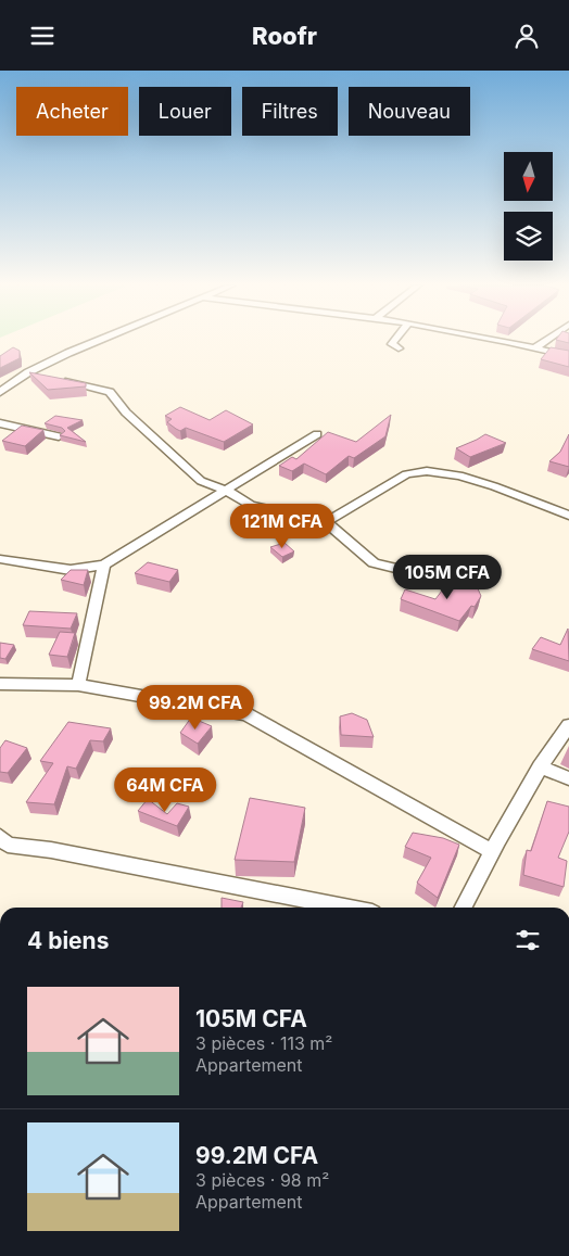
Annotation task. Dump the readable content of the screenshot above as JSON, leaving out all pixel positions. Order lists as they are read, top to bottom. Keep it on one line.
{"north":"bottom","page":{"header":"Roofr","chip":["Acheter","Louer","Filtres","Nouveau"],"price":["121M CFA","105M CFA","99.2M CFA","64M CFA"],"heading":"4 biens","list":[{"name":"105M CFA","note":"3 pièces · 113 m² · Appartement"},{"name":"99.2M CFA","note":"3 pièces · 98 m² · Appartement"}]}}
